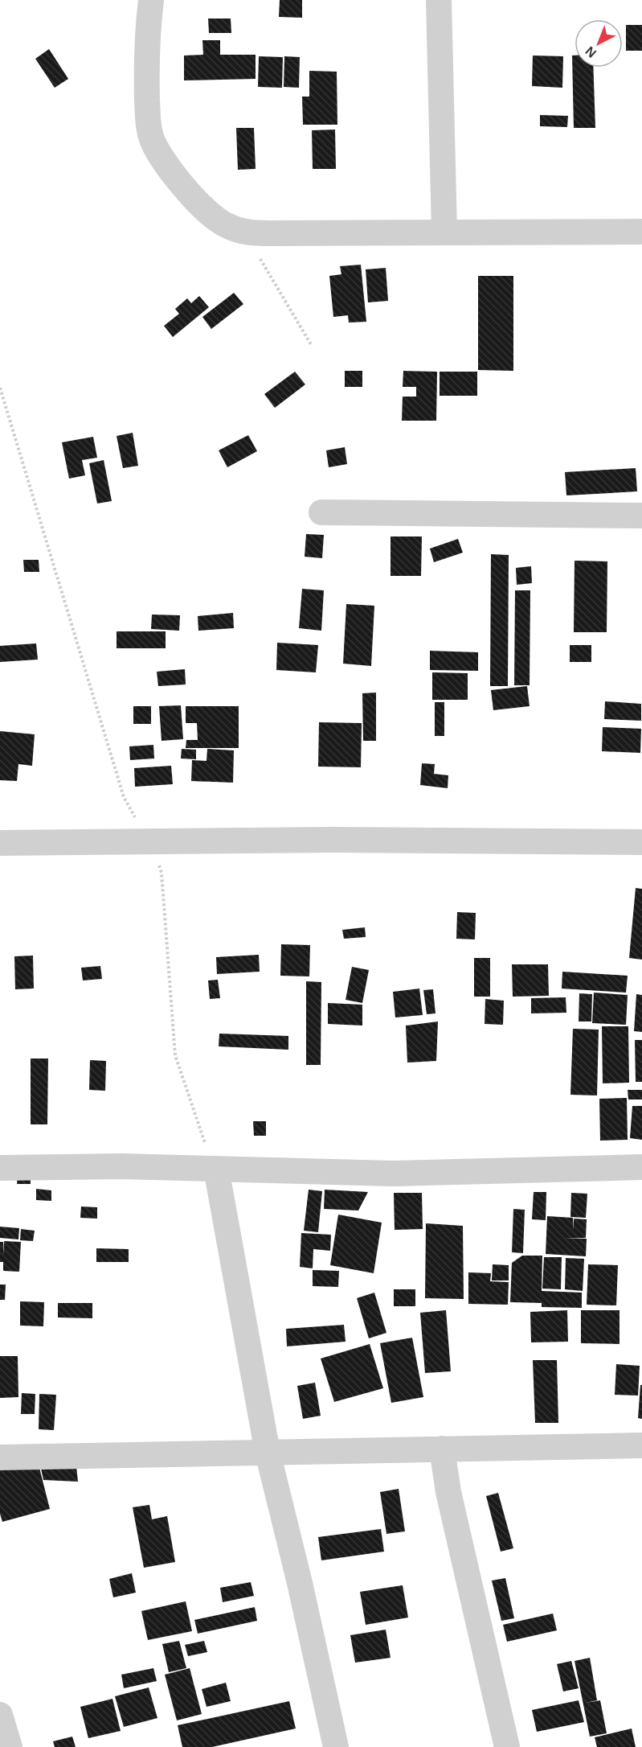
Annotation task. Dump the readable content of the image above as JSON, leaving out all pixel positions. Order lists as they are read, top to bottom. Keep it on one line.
{"north":"bottom left"}
